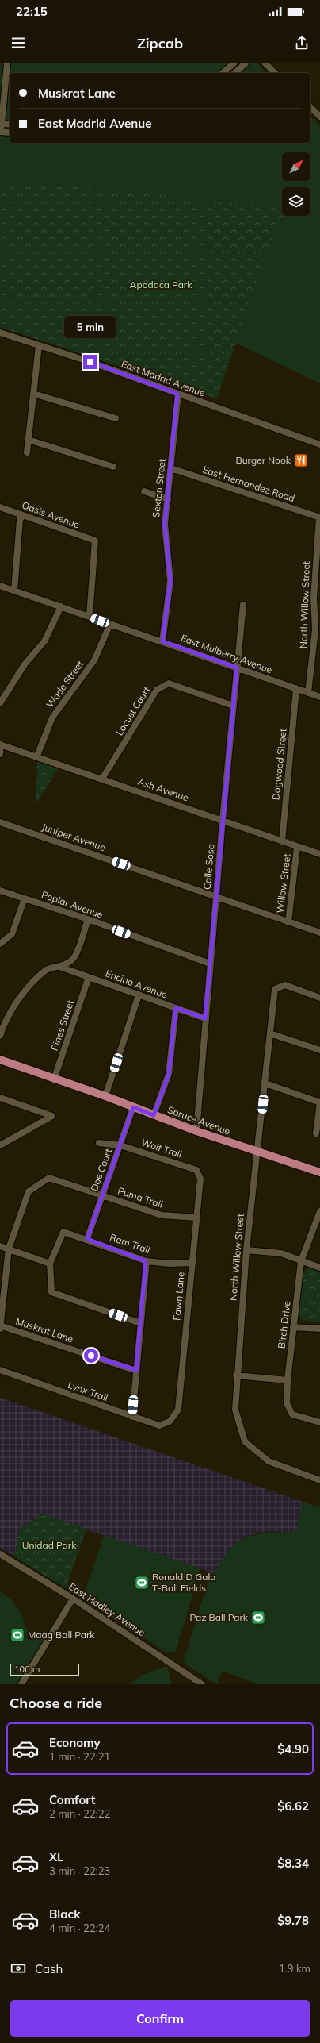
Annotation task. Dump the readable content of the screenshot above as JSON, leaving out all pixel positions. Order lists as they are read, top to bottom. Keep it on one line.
{"streets":{"main road":["Spruce Avenue"],"street":["East Madrid Avenue","East Hernandez Road","Sexton Street","Oasis Avenue","North Willow Street","East Mulberry Avenue","Wade Street","Locust Court","Dogwood Street","Ash Avenue","Juniper Avenue","Calle Sosa","Willow Street","Poplar Avenue","Encino Avenue","Pines Street","Wolf Trail","Doe Court","Puma Trail","Ram Trail","Fawn Lane","Birch Drive","Muskrat Lane","Lynx Trail","East Hadley Avenue"]},"crossings":[["East Madrid Avenue","Sexton Street"],["East Hernandez Road","Sexton Street"],["East Hernandez Road","North Willow Street"],["Sexton Street","East Mulberry Avenue"],["Oasis Avenue","East Mulberry Avenue"],["North Willow Street","East Mulberry Avenue"],["North Willow Street","Spruce Avenue"],["East Mulberry Avenue","Wade Street"],["East Mulberry Avenue","Dogwood Street"],["East Mulberry Avenue","Calle Sosa"],["Wade Street","Ash Avenue"],["Locust Court","Ash Avenue"],["Locust Court","Calle Sosa"],["Dogwood Street","Ash Avenue"],["Ash Avenue","Calle Sosa"],["Ash Avenue","Willow Street"],["Juniper Avenue","Calle Sosa"],["Juniper Avenue","Willow Street"],["Calle Sosa","Poplar Avenue"],["Calle Sosa","Encino Avenue"],["Calle Sosa","Spruce Avenue"],["Encino Avenue","Pines Street"],["Pines Street","Spruce Avenue"],["Spruce Avenue","Doe Court"],["Wolf Trail","Doe Court"],["Wolf Trail","Fawn Lane"],["Doe Court","Puma Trail"],["Doe Court","Ram Trail"],["Puma Trail","Fawn Lane"],["Ram Trail","Fawn Lane"],["Fawn Lane","Lynx Trail"]],"parks":["Apodaca Park","Unidad Park"],"places":{"restaurant":["Burger Nook"],"sports":["Ronald D Gala T-Ball Fields","Paz Ball Park","Maag Ball Park"]},"scale_bar":"100 m","north":"top right","page":{"status":"22:15","header":"Zipcab","banner":["Muskrat Lane","East Madrid Avenue"],"bubble":"5 min","scale":"100 m","heading":"Choose a ride","list":[{"name":"Economy","note":"1 min · 22:21","value":"$4.90"},{"name":"Comfort","note":"2 min · 22:22","value":"$6.62"},{"name":"XL","note":"3 min · 22:23","value":"$8.34"},{"name":"Black","note":"4 min · 22:24","value":"$9.78"}],"pay":["Cash","1.9 km"],"buttons":"Confirm"}}
